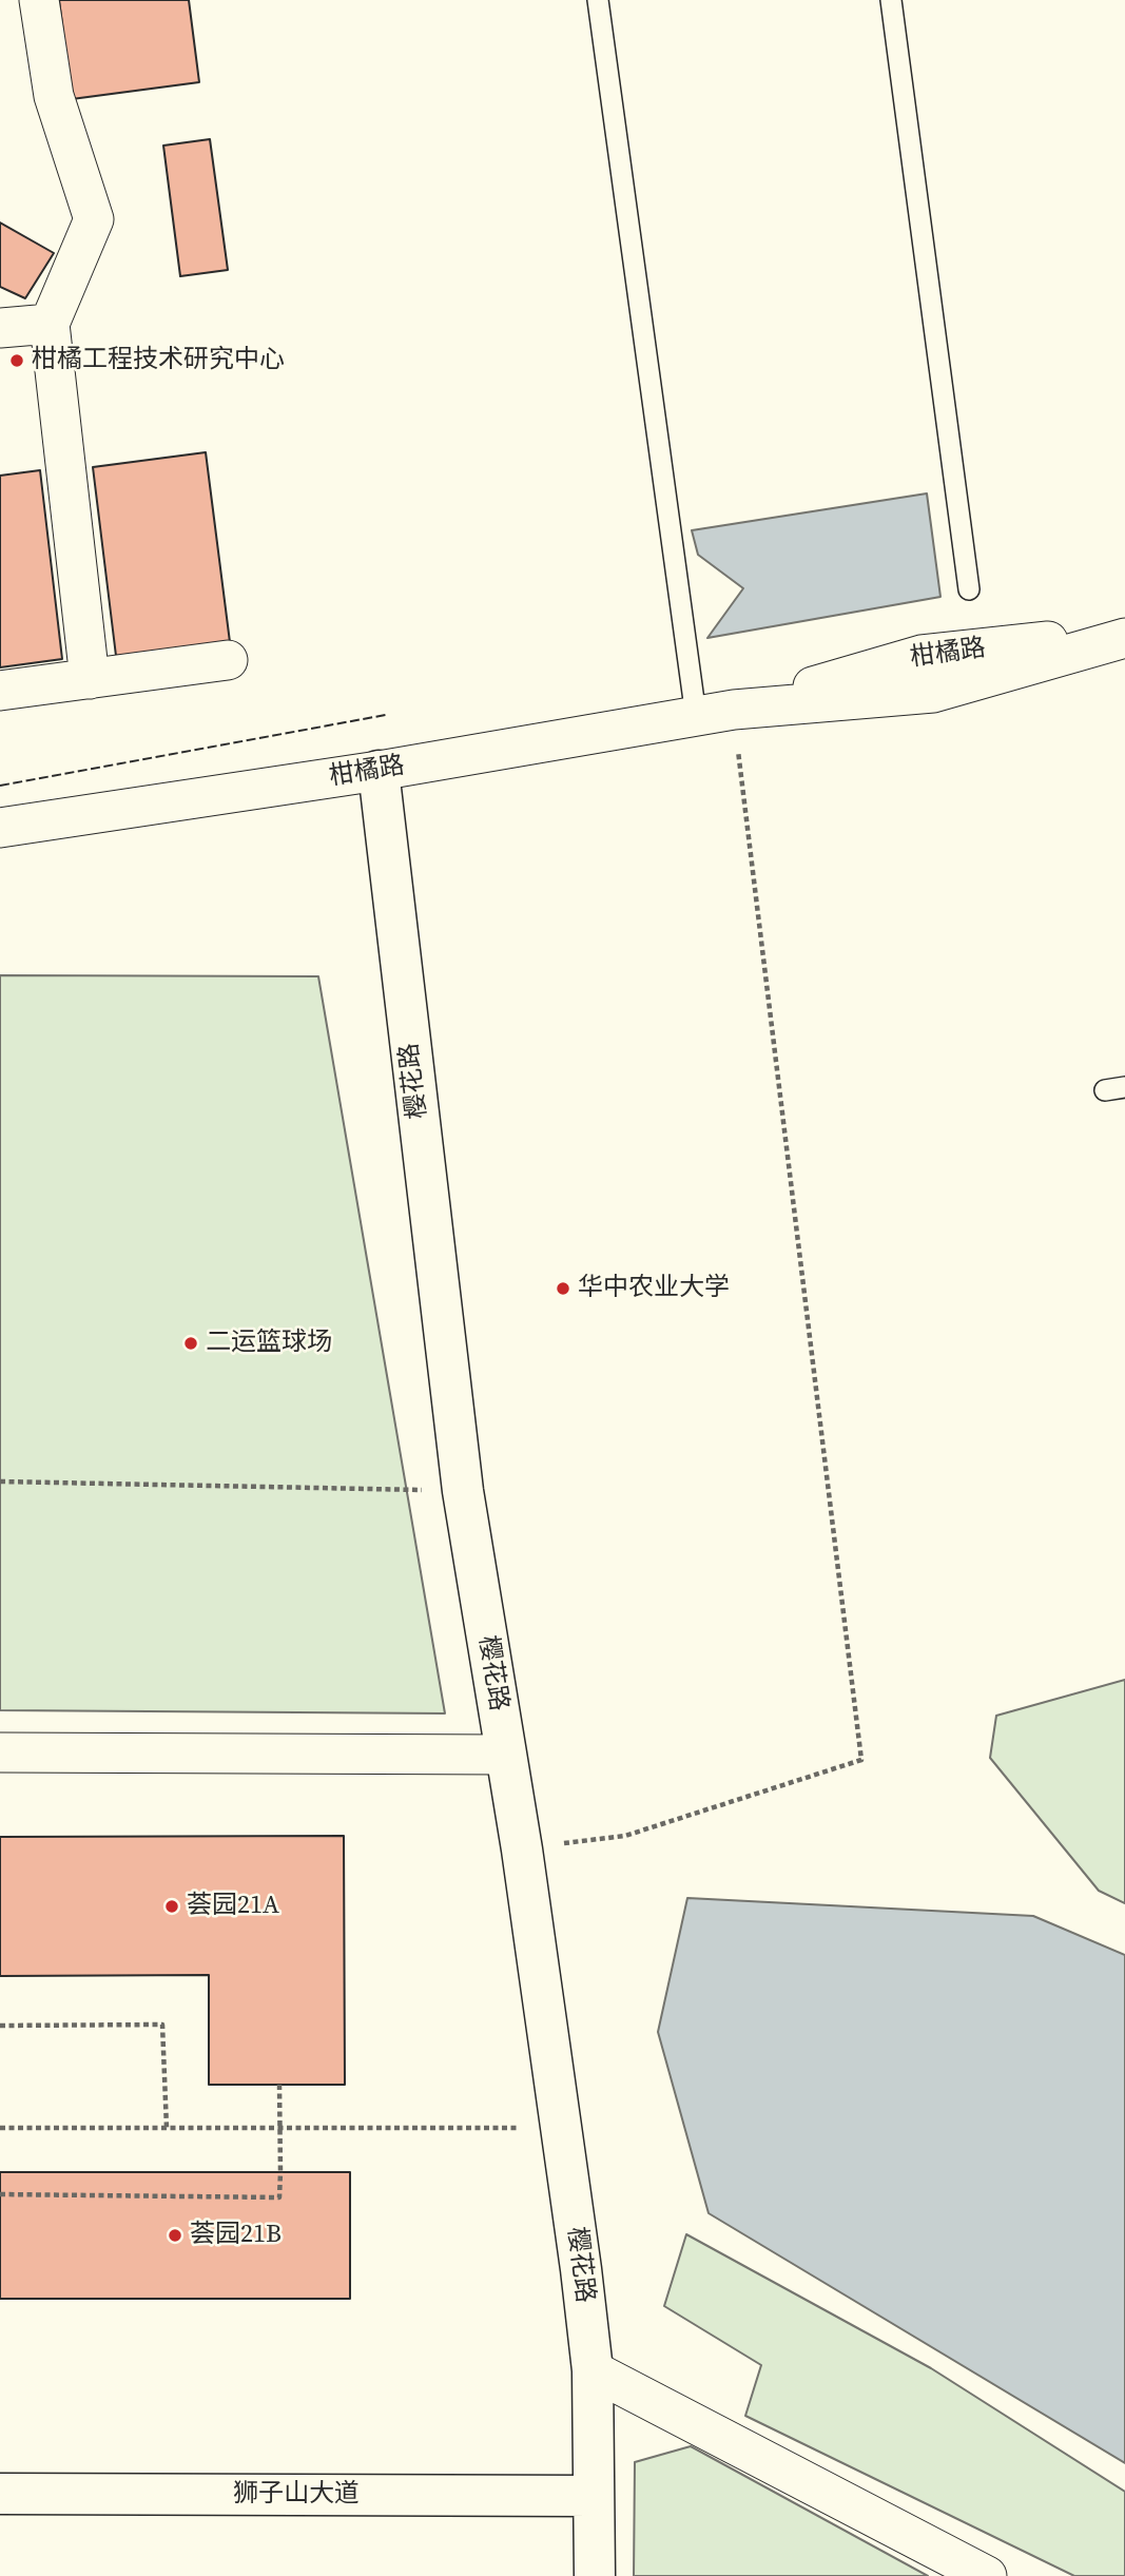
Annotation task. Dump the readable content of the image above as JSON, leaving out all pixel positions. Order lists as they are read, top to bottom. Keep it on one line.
{"streets":{"street":["柑橘路","樱花路","狮子山大道"]},"crossings":[["柑橘路","樱花路"],["樱花路","狮子山大道"]],"places":["柑橘工程技术研究中心","华中农业大学","二运篮球场","荟园21A","荟园21B"]}
